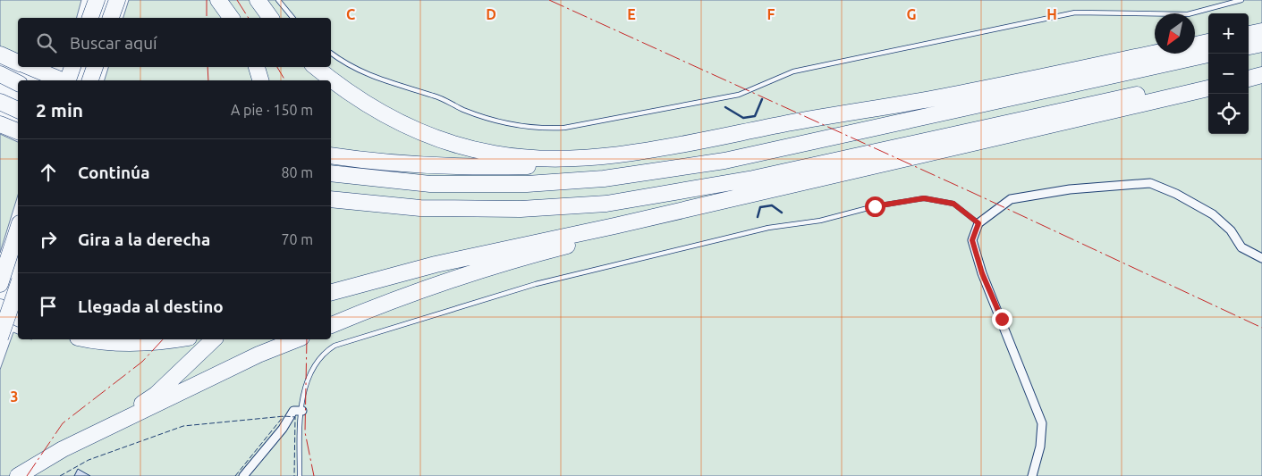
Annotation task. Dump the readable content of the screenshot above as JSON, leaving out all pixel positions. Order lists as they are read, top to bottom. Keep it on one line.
{"north":"bottom left","page":{"map_buttons":["+","−"],"search":"Buscar aquí","heading":["2 min","A pie · 150 m"],"list":[["Continúa","80 m"],["Gira a la derecha","70 m"],"Llegada al destino"]},"grid":{"columns":["C","D","E","F","G","H"],"rows":["3"]}}
